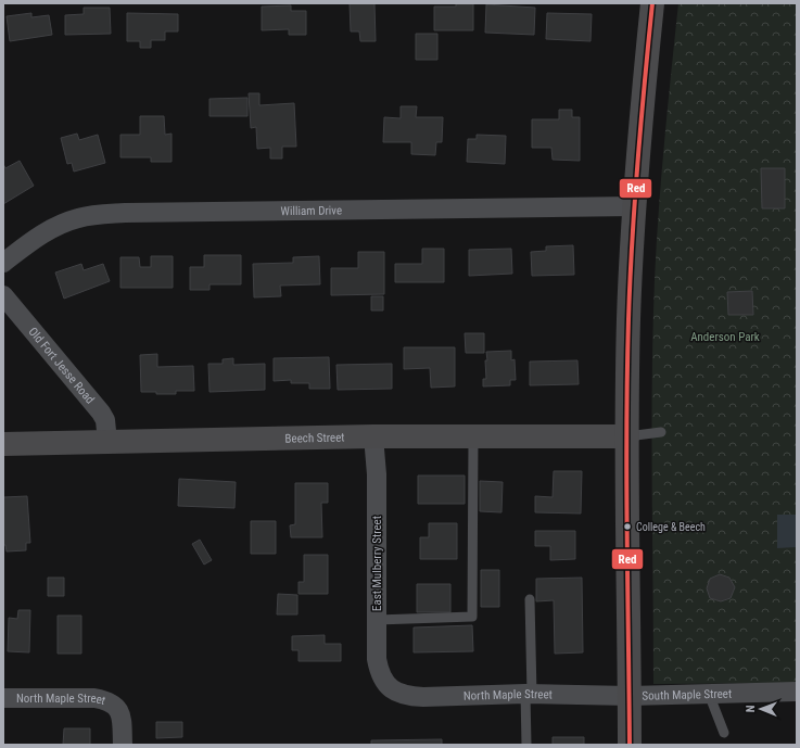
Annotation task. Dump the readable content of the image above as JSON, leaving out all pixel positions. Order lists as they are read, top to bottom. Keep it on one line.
{"streets":{"main road":["Beech Street"],"street":["William Drive","Old Fort Jesse Road","East Mulberry Street","South Maple Street","North Maple Street"]},"crossings":[["Old Fort Jesse Road","Beech Street"],["Beech Street","East Mulberry Street"],["East Mulberry Street","North Maple Street"],["South Maple Street","North Maple Street"]],"parks":["Anderson Park"],"places":["College & Beech"],"lines":["transit line Red"],"north":"left"}
